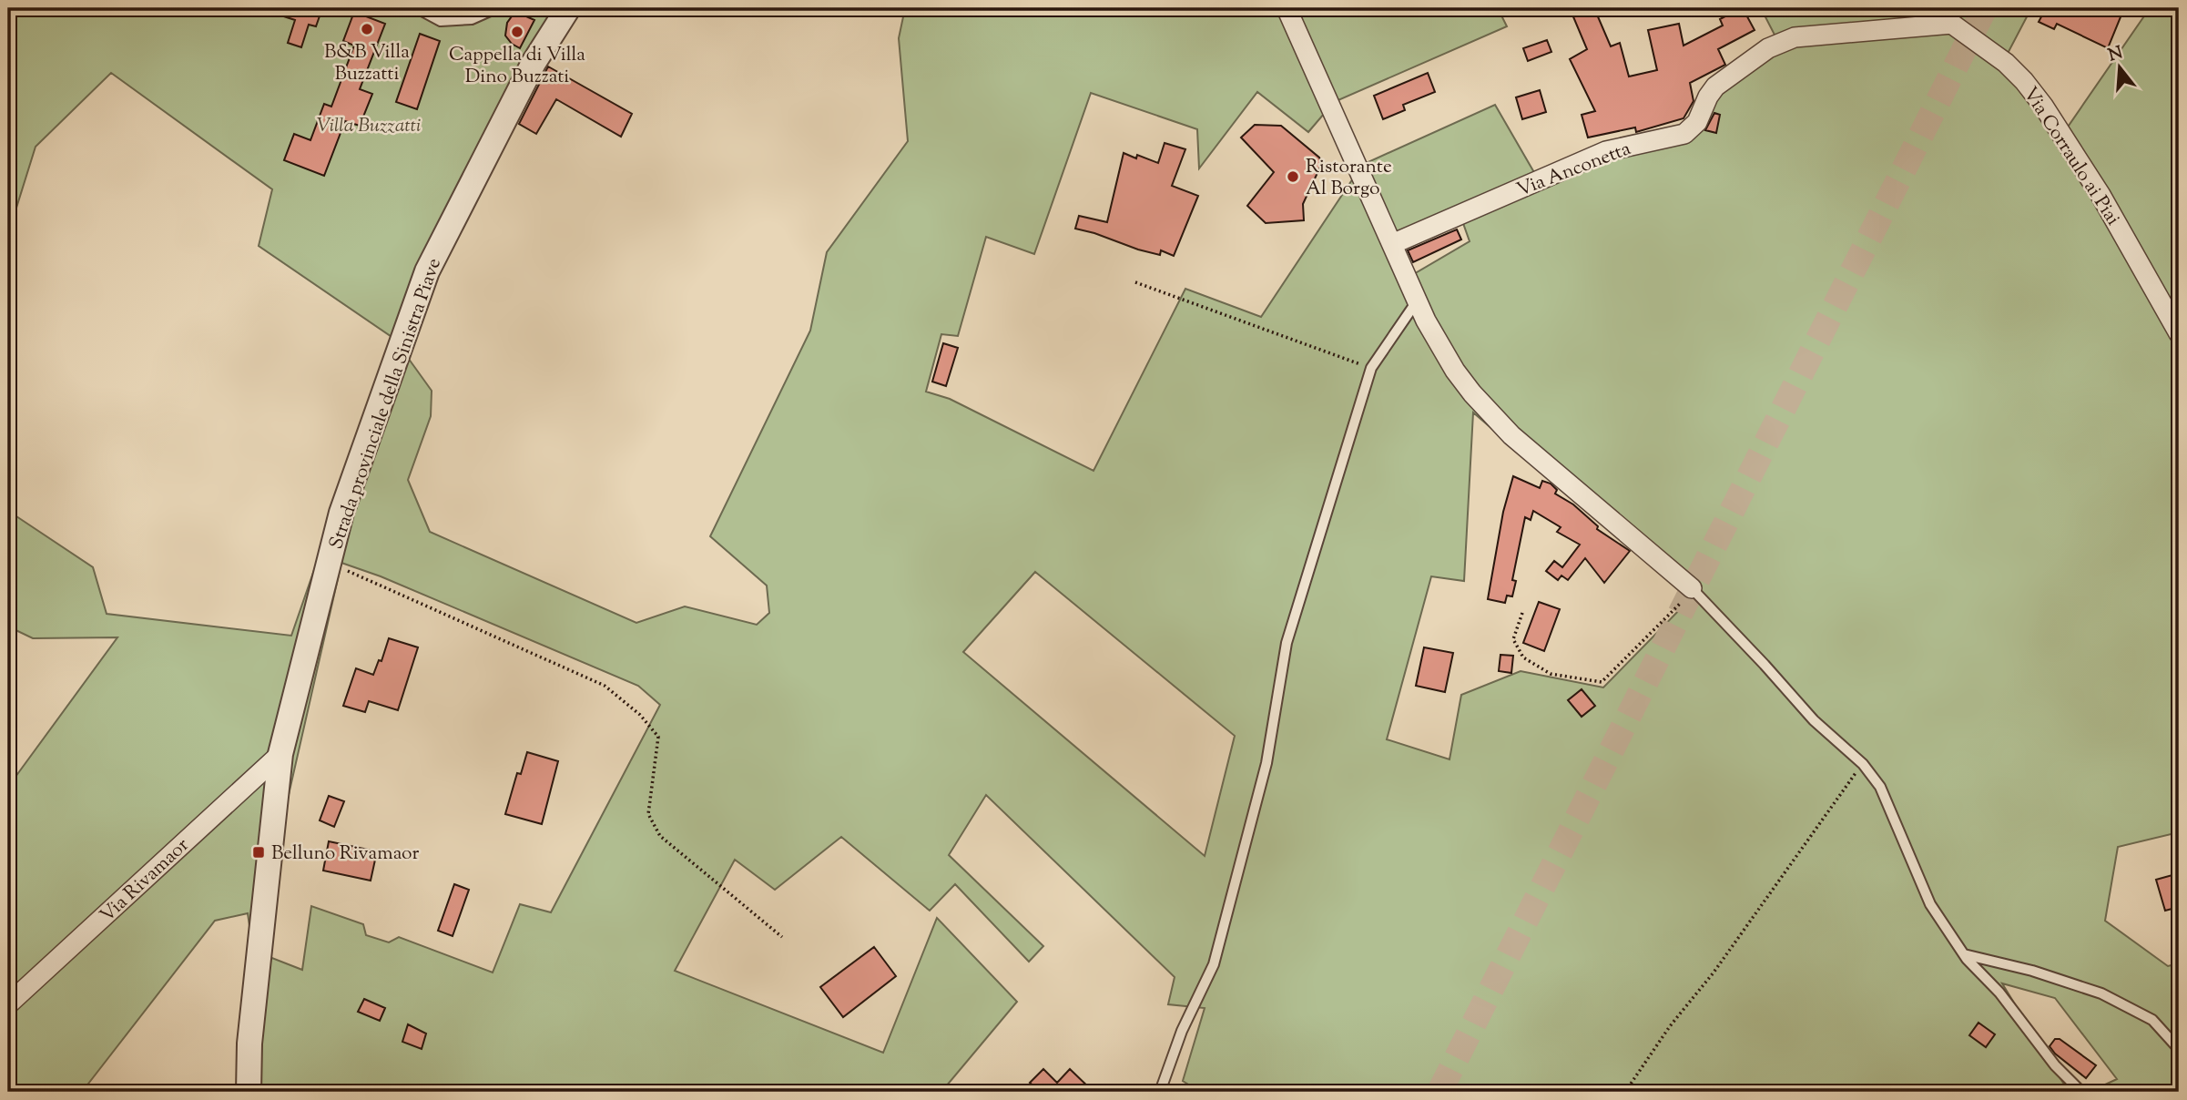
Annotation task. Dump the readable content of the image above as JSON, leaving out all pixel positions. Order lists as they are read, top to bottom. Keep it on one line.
{"streets":{"street":["Via Corraulo ai Piai","Via Anconetta","Strada provinciale della Sinistra Piave","Via Rivamaor"]},"crossings":[["Via Corraulo ai Piai","Via Anconetta"],["Strada provinciale della Sinistra Piave","Via Rivamaor"]],"parks":["Villa Buzzatti"],"places":{"other":["B&B Villa Buzzatti","Cappella di Villa Dino Buzzati","Ristorante Al Borgo"],"transit":["Belluno Rivamaor"]},"north":"top"}
